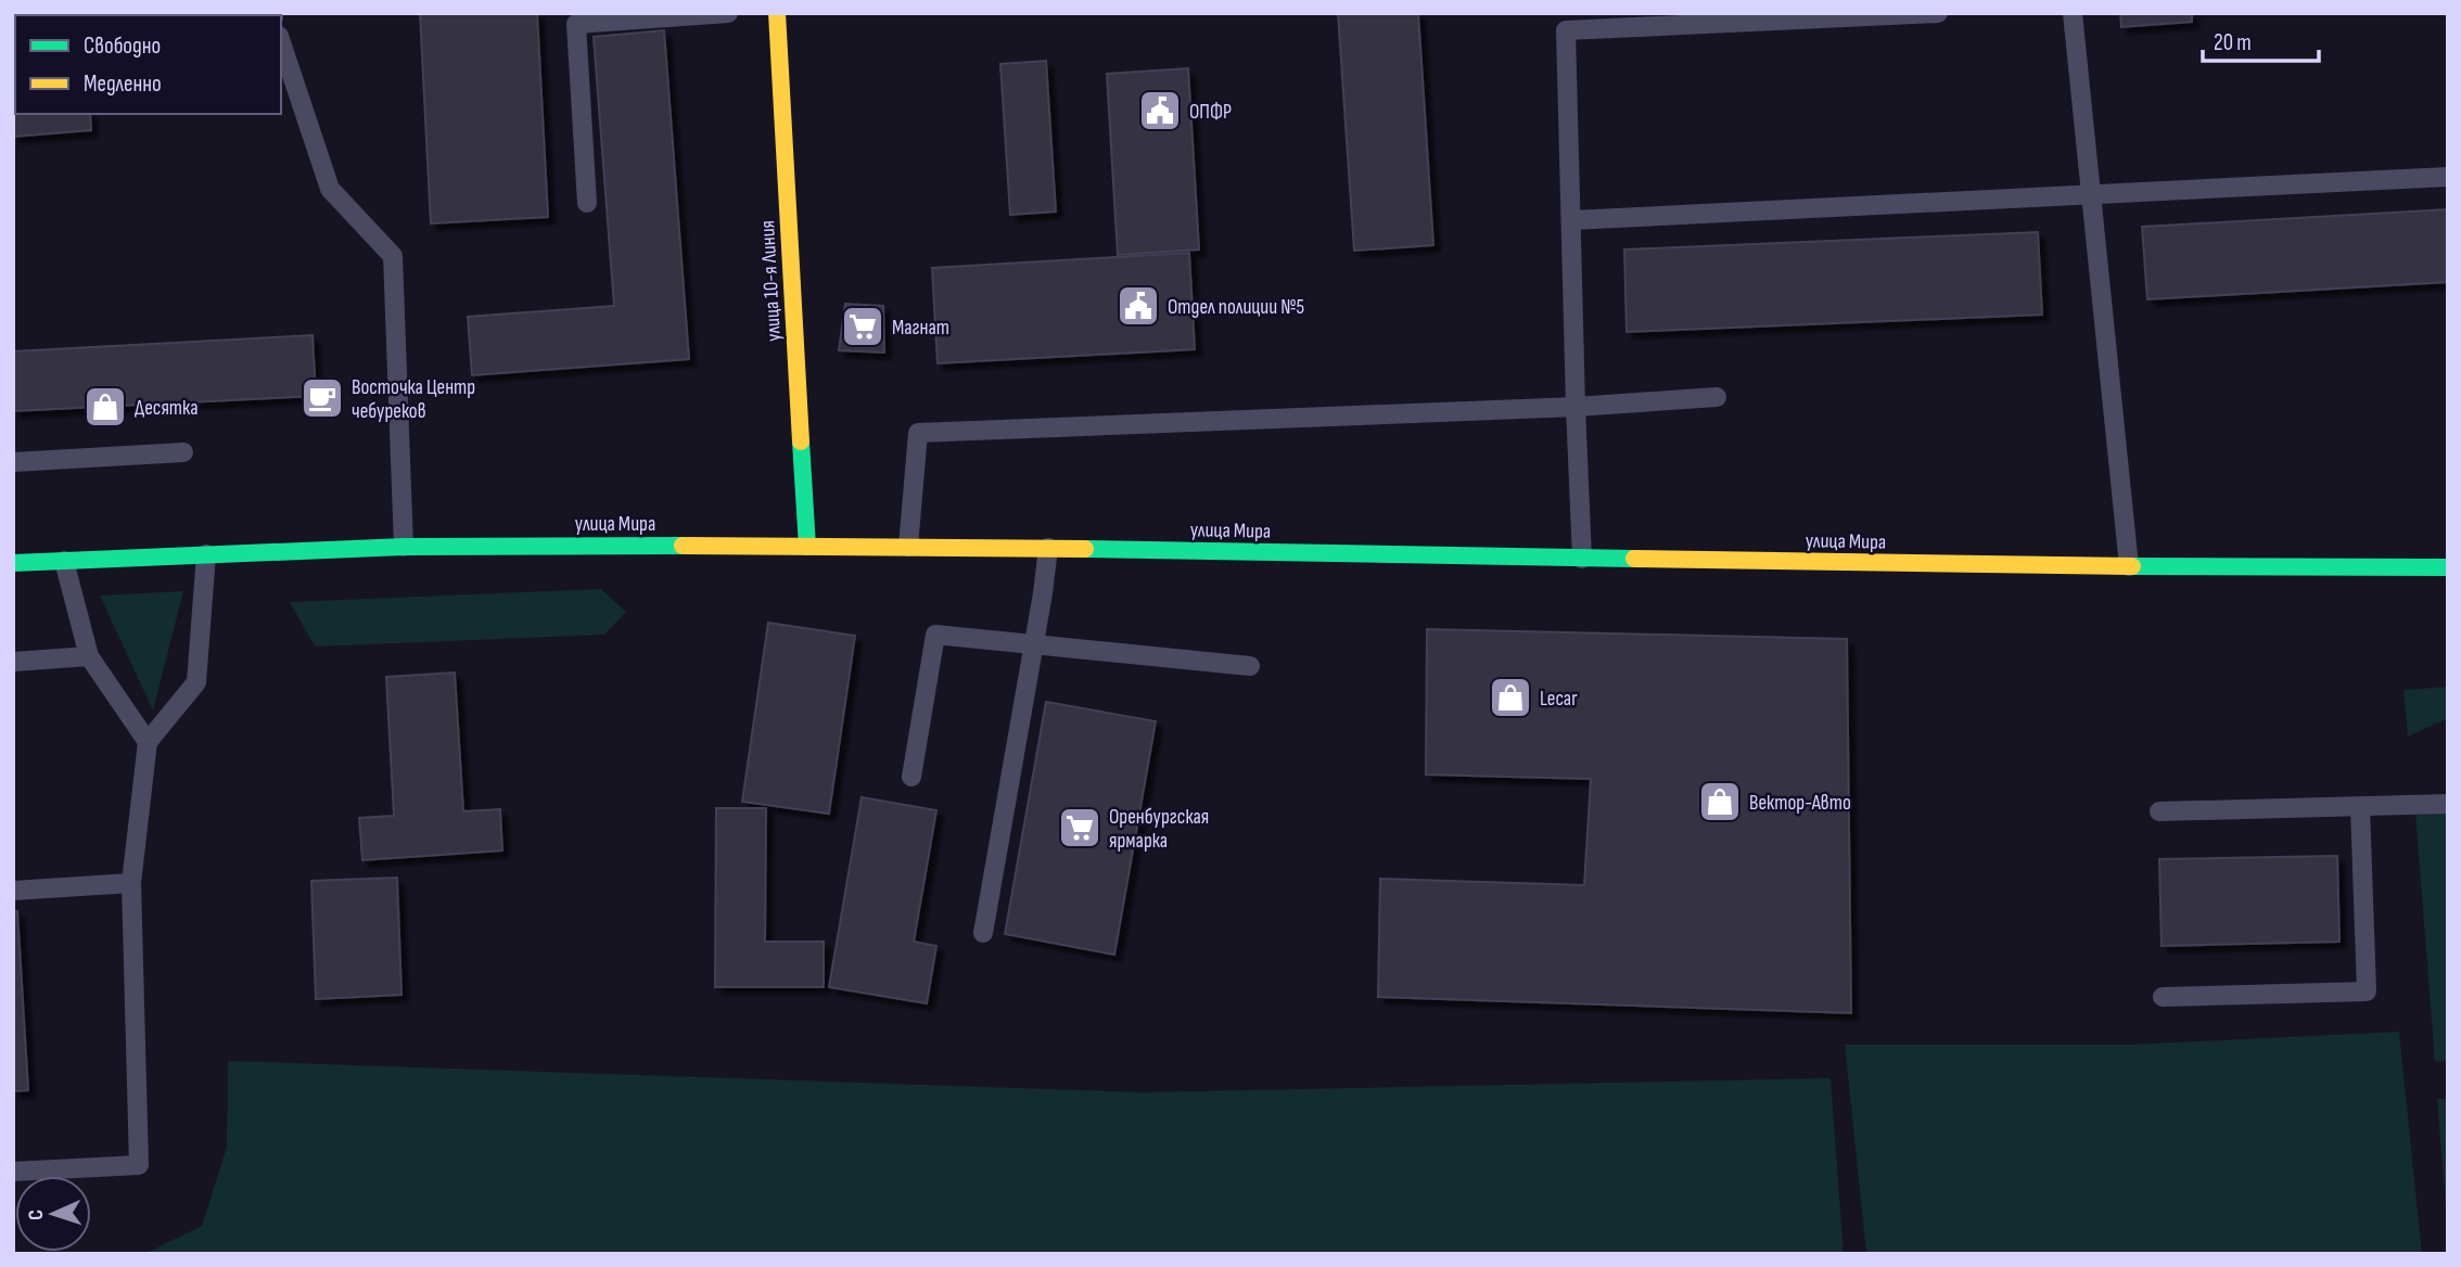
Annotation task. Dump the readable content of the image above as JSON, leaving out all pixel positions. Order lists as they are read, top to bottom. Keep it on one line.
{"streets":{"main road":["улица 10-я Линия","улица Мира"]},"crossings":[["улица 10-я Линия","улица Мира"]],"places":{"public building":["ОПФР","Отдел полиции №5"],"supermarket":["Магнат","Оренбургская ярмарка"],"cafe":["Восточка Центр чебуреков"],"shop":["Десятка","Lecar","Вектор-Авто"]},"legend":["Свободно","Медленно"],"scale_bar":"20 m","north":"left"}
